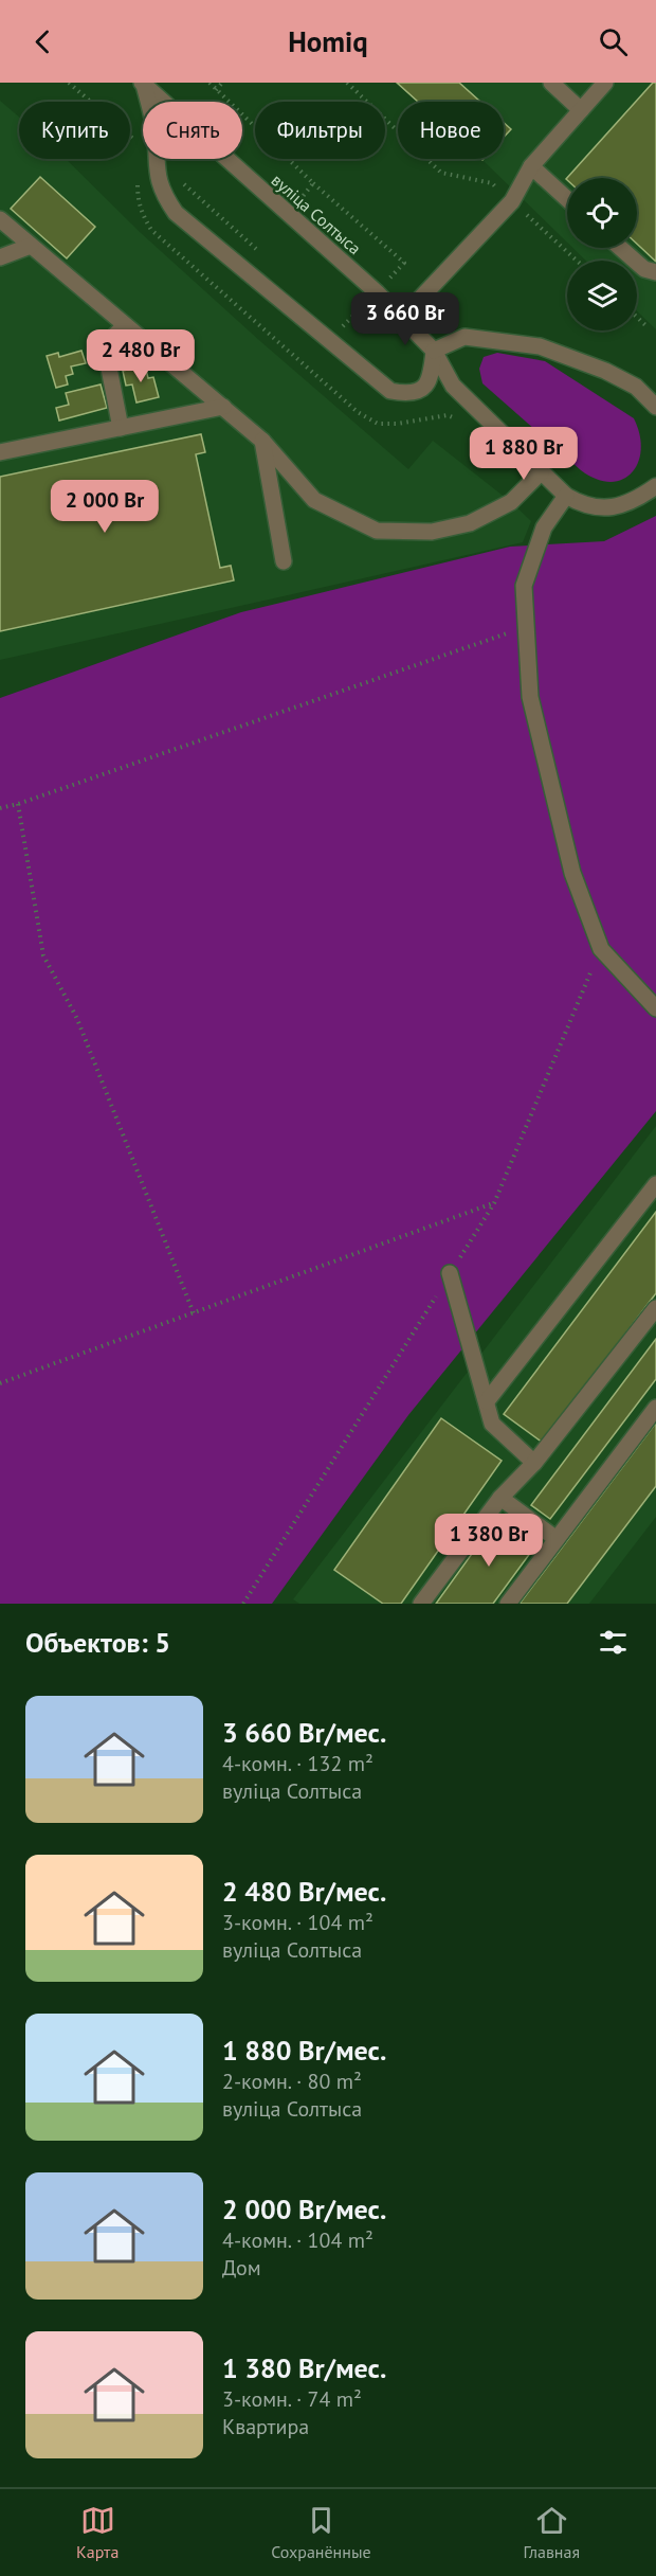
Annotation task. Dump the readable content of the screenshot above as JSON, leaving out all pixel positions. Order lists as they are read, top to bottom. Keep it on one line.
{"streets":{"street":["вуліца Солтыса"]},"page":{"header":"Homiq","chip":["Купить","Снять","Фильтры","Новое"],"price":["3 660 Br","2 480 Br","1 880 Br","2 000 Br","1 380 Br"],"heading":"Объектов: 5","list":[{"name":"3 660 Br/мес.","note":"4-комн. · 132 m² · вуліца Солтыса"},{"name":"2 480 Br/мес.","note":"3-комн. · 104 m² · вуліца Солтыса"},{"name":"1 880 Br/мес.","note":"2-комн. · 80 m² · вуліца Солтыса"},{"name":"2 000 Br/мес.","note":"4-комн. · 104 m² · Дом"},{"name":"1 380 Br/мес.","note":"3-комн. · 74 m² · Квартира"}],"tabs":["Карта","Сохранённые","Главная"]}}
